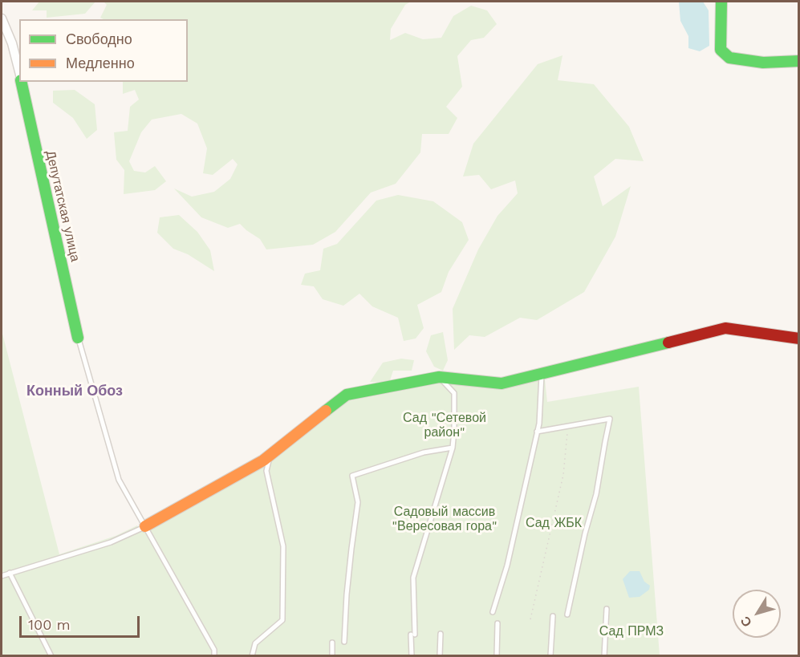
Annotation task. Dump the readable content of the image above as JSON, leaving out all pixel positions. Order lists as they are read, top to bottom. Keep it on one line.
{"streets":{"street":["Депутатская улица"]},"districts":["Конный Обоз"],"parks":["Сад \"Сетевой район\"","Садовый массив \"Вересовая гора\"","Сад ЖБК","Сад ПРМЗ"],"legend":["Свободно","Медленно"],"scale_bar":"100 m","north":"bottom left"}
